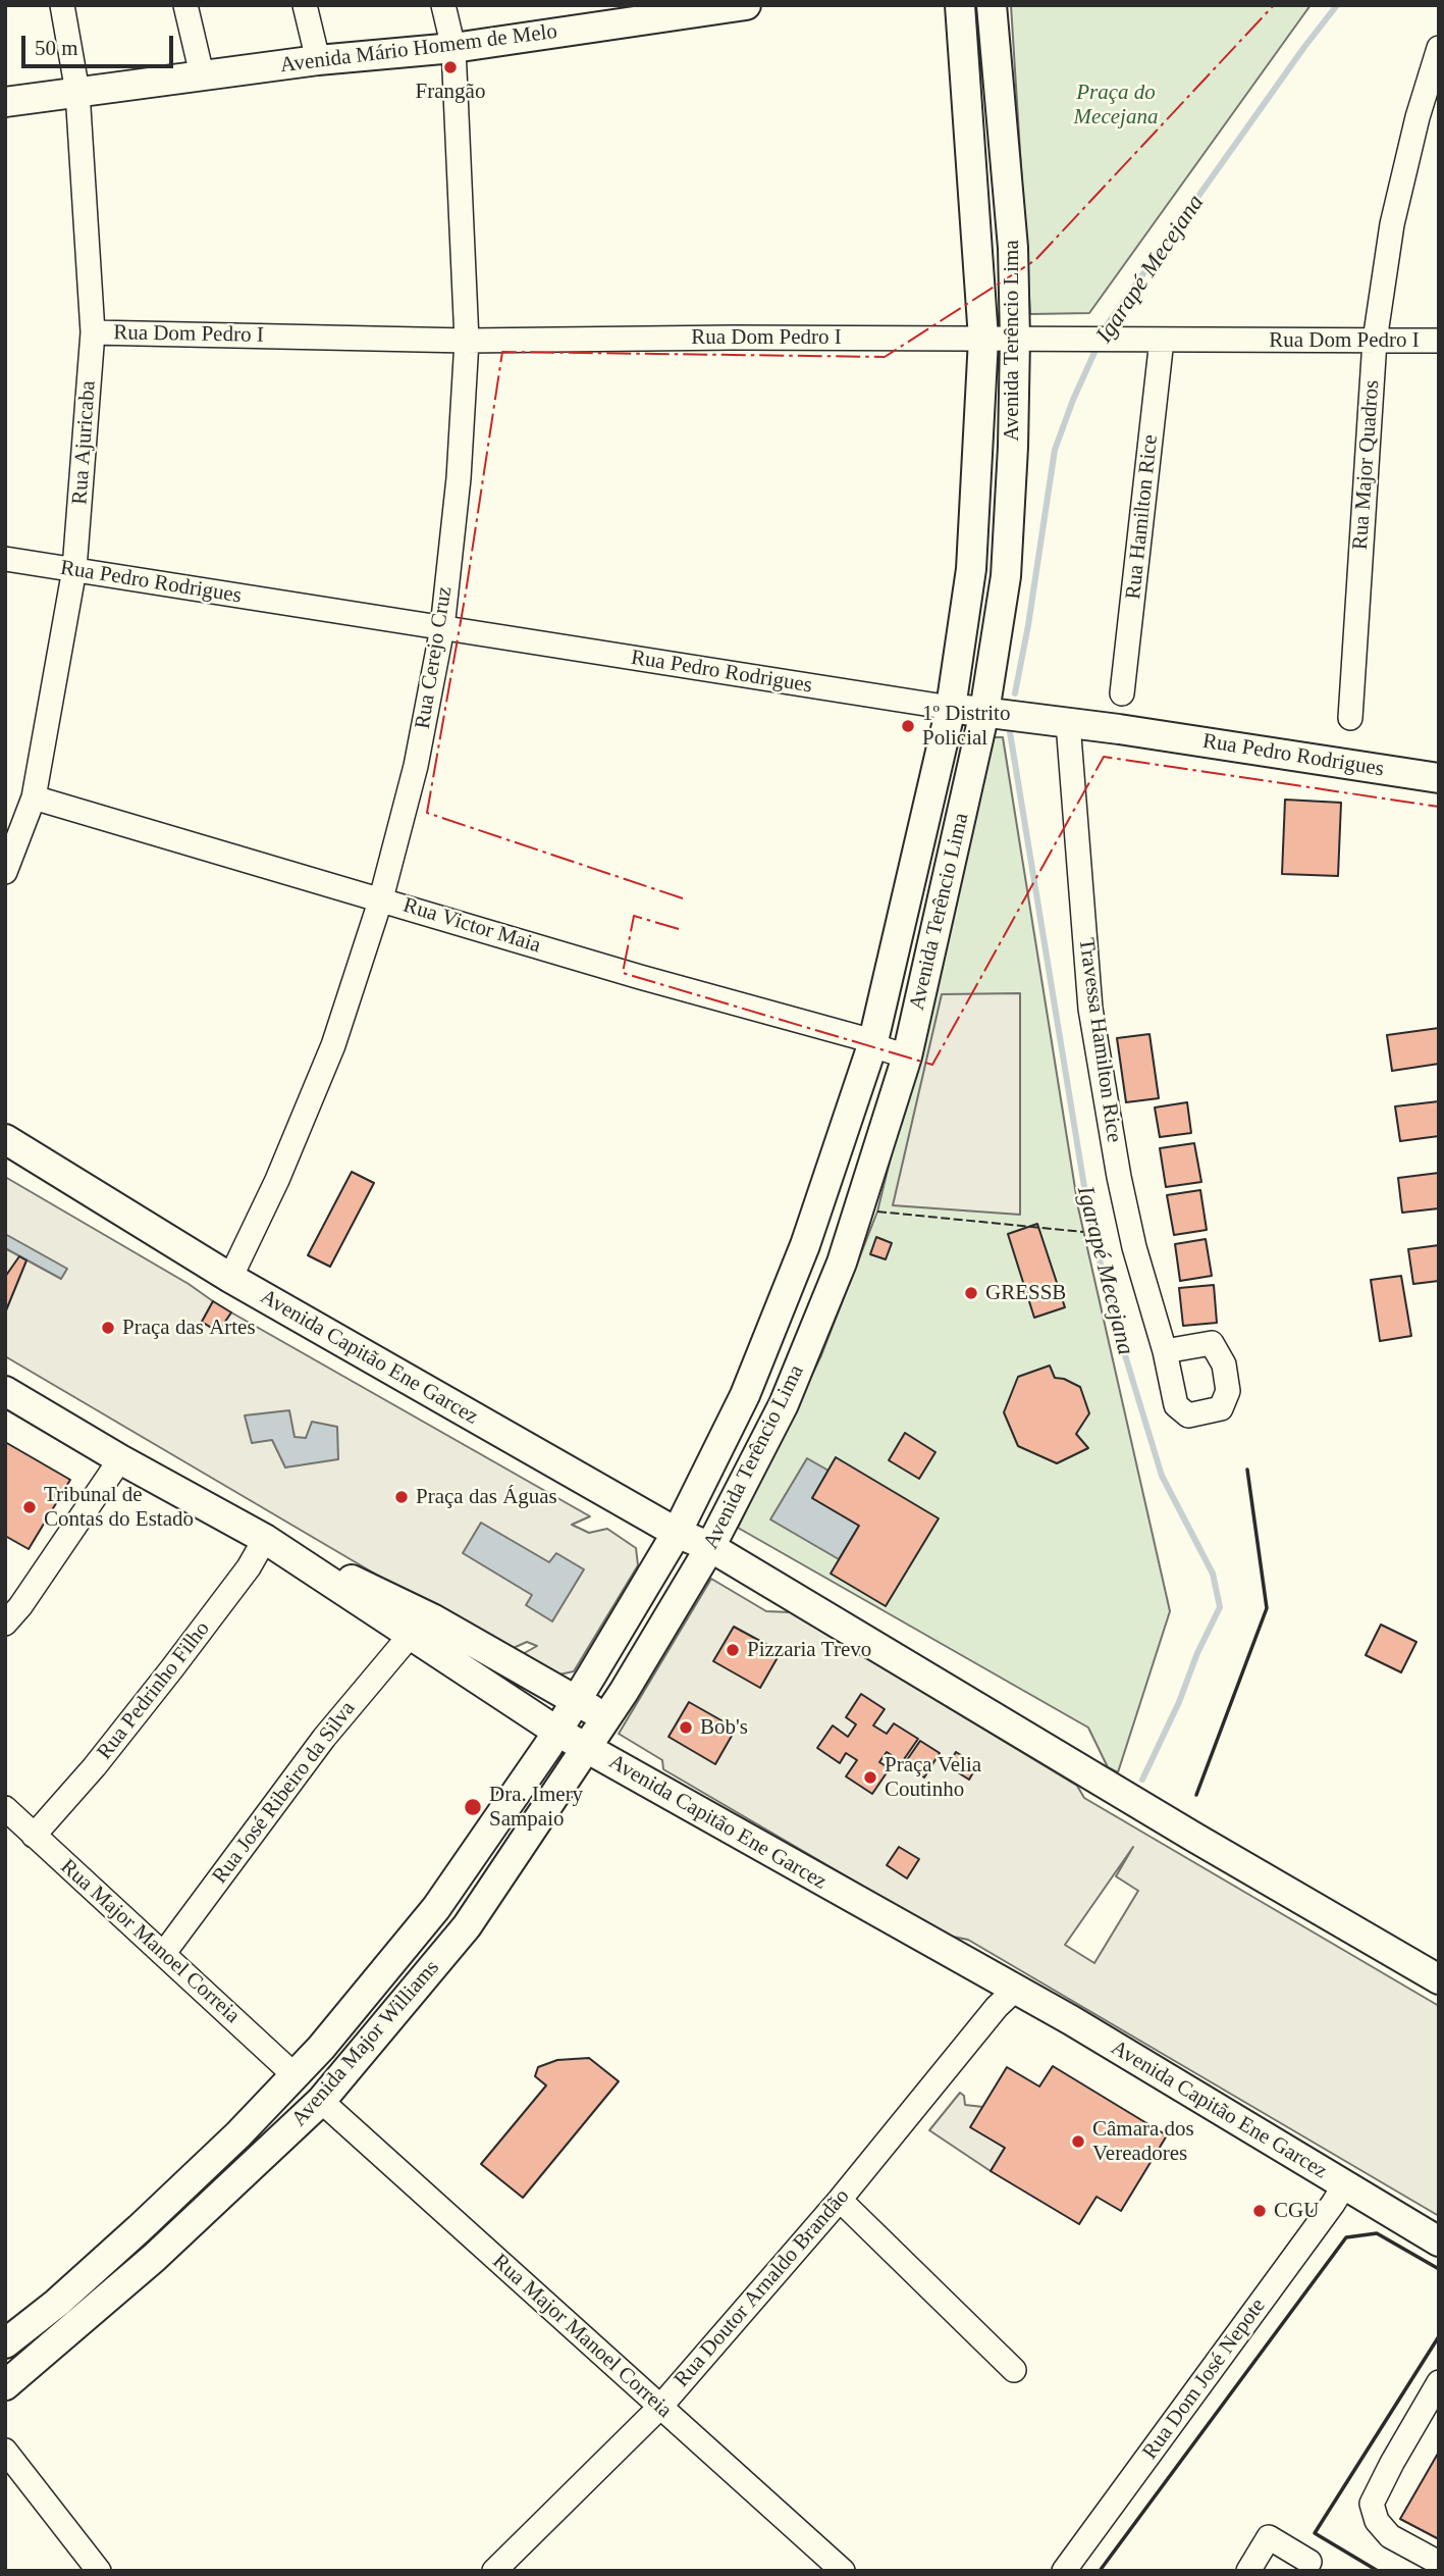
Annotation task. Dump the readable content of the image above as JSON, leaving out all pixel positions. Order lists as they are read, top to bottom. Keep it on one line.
{"streets":{"main road":["Avenida Mário Homem de Melo","Avenida Terêncio Lima","Rua Pedro Rodrigues","Avenida Capitão Ene Garcez","Avenida Major Williams"],"street":["Rua Dom Pedro I","Rua Ajuricaba","Rua Major Quadros","Rua Hamilton Rice","Rua Cerejo Cruz","Rua Victor Maia","Travessa Hamilton Rice","Rua Pedrinho Filho","Rua José Ribeiro da Silva","Rua Major Manoel Correia","Rua Doutor Arnaldo Brandão","Rua Dom José Nepote"]},"crossings":[["Avenida Mário Homem de Melo","Rua Ajuricaba"],["Avenida Mário Homem de Melo","Rua Cerejo Cruz"],["Rua Dom Pedro I","Avenida Terêncio Lima"],["Rua Dom Pedro I","Rua Ajuricaba"],["Rua Dom Pedro I","Rua Major Quadros"],["Rua Dom Pedro I","Rua Hamilton Rice"],["Rua Dom Pedro I","Rua Cerejo Cruz"],["Avenida Terêncio Lima","Rua Pedro Rodrigues"],["Avenida Terêncio Lima","Rua Victor Maia"],["Avenida Terêncio Lima","Avenida Capitão Ene Garcez"],["Avenida Terêncio Lima","Avenida Major Williams"],["Rua Ajuricaba","Rua Pedro Rodrigues"],["Rua Ajuricaba","Rua Victor Maia"],["Rua Pedro Rodrigues","Rua Cerejo Cruz"],["Rua Pedro Rodrigues","Travessa Hamilton Rice"],["Rua Cerejo Cruz","Rua Victor Maia"],["Rua Cerejo Cruz","Avenida Capitão Ene Garcez"],["Avenida Capitão Ene Garcez","Rua Pedrinho Filho"],["Avenida Capitão Ene Garcez","Rua José Ribeiro da Silva"],["Avenida Capitão Ene Garcez","Avenida Major Williams"],["Avenida Capitão Ene Garcez","Rua Doutor Arnaldo Brandão"],["Avenida Capitão Ene Garcez","Rua Dom José Nepote"],["Rua Pedrinho Filho","Rua Major Manoel Correia"],["Rua José Ribeiro da Silva","Rua Major Manoel Correia"],["Rua Major Manoel Correia","Avenida Major Williams"],["Rua Major Manoel Correia","Rua Doutor Arnaldo Brandão"]],"water":["Igarapé Mecejana"],"parks":["Praça do Mecejana"],"places":["Frangão","1º Distrito Policial","GRESSB","Praça das Artes","Praça das Águas","Tribunal de Contas do Estado","Pizzaria Trevo","Bob's","Praça Velia Coutinho","Dra. Imery Sampaio","Câmara dos Vereadores","CGU"],"scale_bar":"50 m"}
